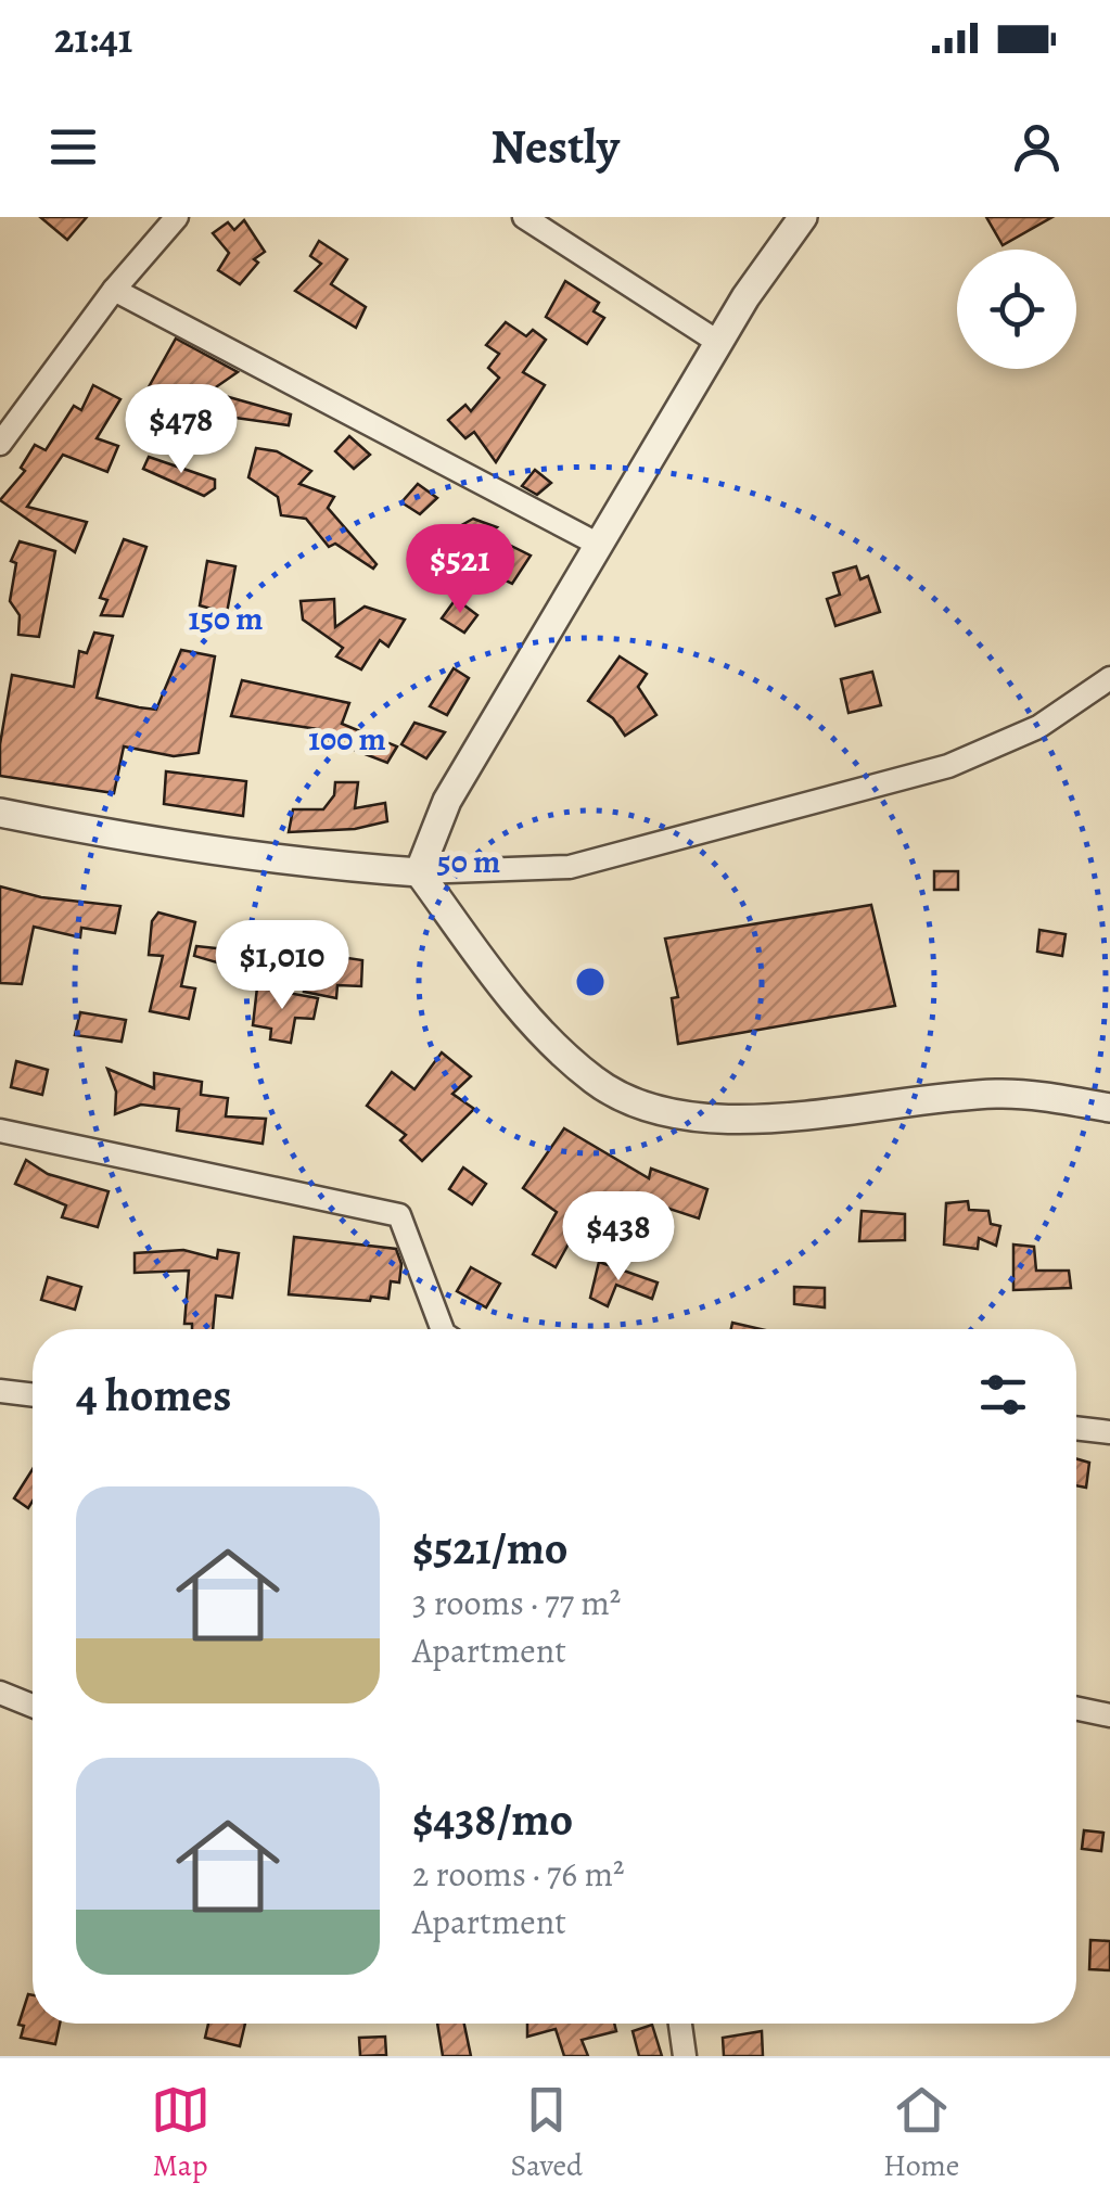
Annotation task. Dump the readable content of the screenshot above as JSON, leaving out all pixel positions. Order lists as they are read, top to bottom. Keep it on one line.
{"page":{"status":"21:41","header":"Nestly","price":["$478","$521","$1,010","$438"],"heading":"4 homes","list":[{"name":"$521/mo","note":"3 rooms · 77 m² · Apartment"},{"name":"$438/mo","note":"2 rooms · 76 m² · Apartment"}],"tabs":["Map","Saved","Home"]},"rings":["150 m","100 m","50 m"]}
